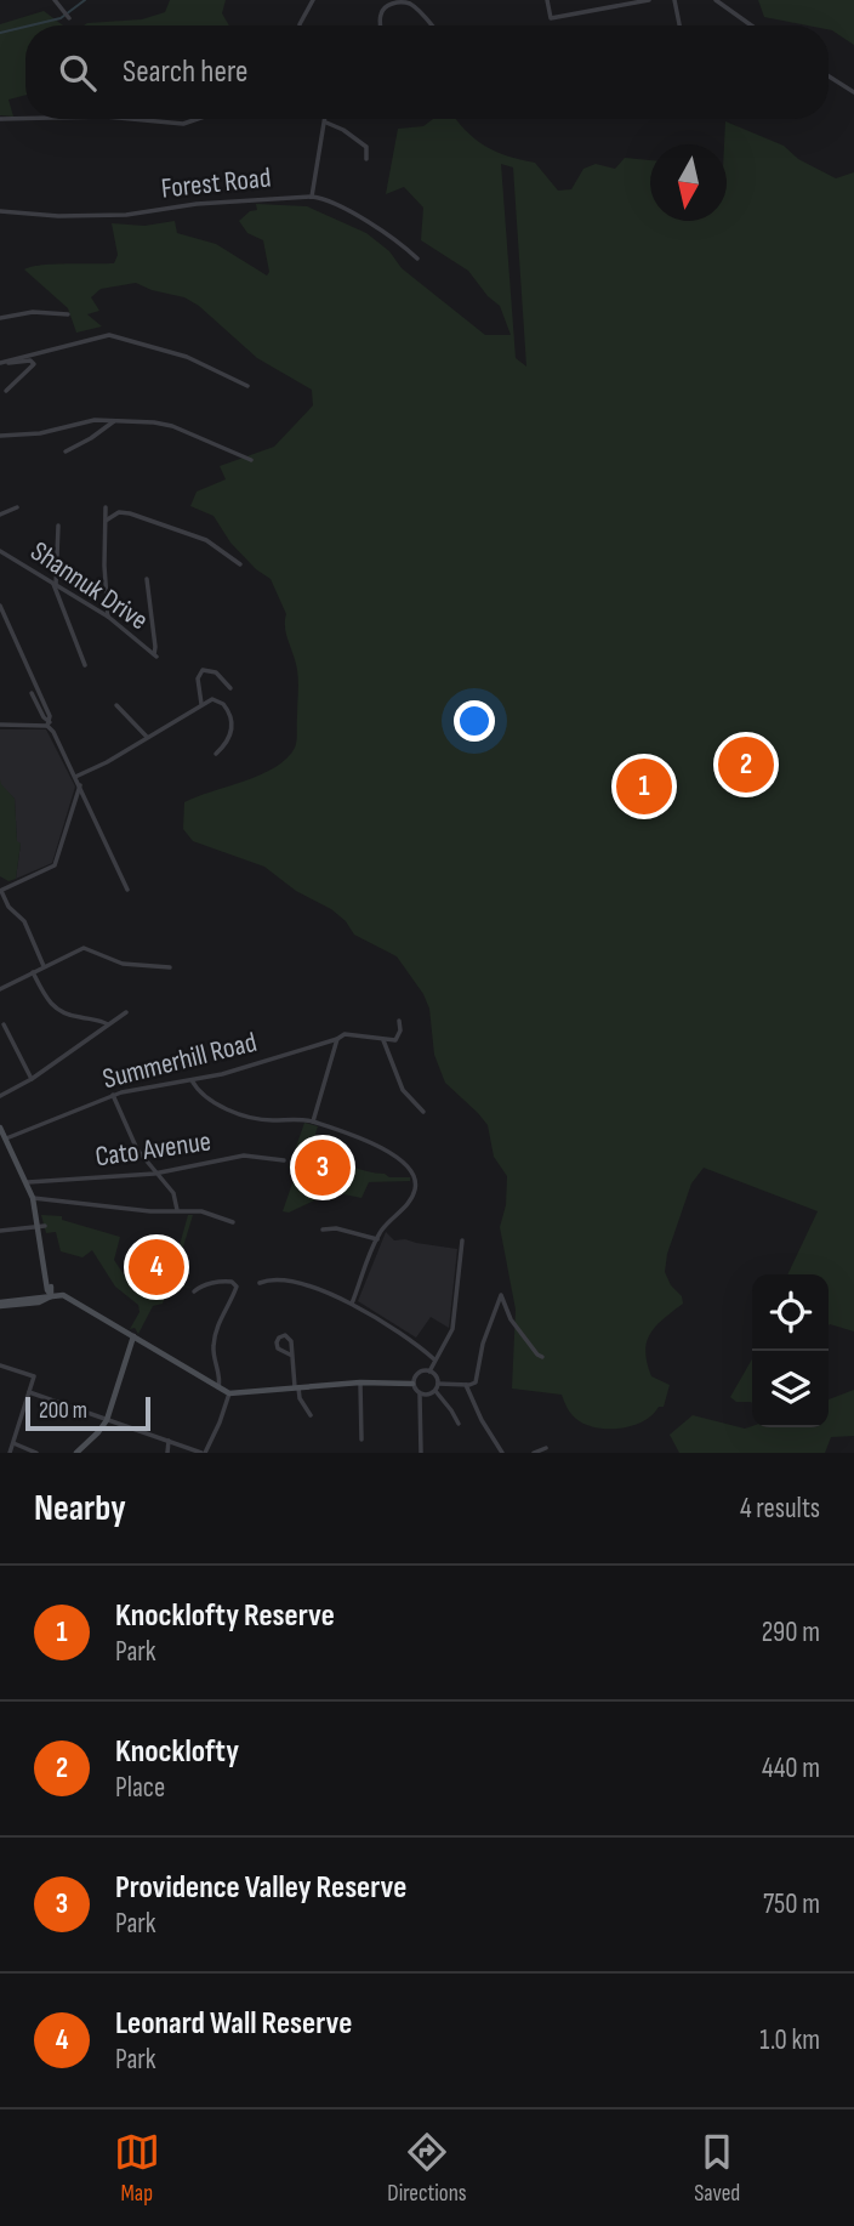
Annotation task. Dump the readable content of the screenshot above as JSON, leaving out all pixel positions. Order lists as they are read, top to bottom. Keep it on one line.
{"streets":{"street":["Forest Road","Shannuk Drive","Summerhill Road","Cato Avenue"]},"scale_bar":"200 m","north":"bottom","page":{"search":"Search here","pins":["2","1","3","4"],"scale":"200 m","heading":["Nearby","4 results"],"list":[{"mark":"1","name":"Knocklofty Reserve","note":"Park","value":"290 m"},{"mark":"2","name":"Knocklofty","note":"Place","value":"440 m"},{"mark":"3","name":"Providence Valley Reserve","note":"Park","value":"750 m"},{"mark":"4","name":"Leonard Wall Reserve","note":"Park","value":"1.0 km"}],"nav":["Map","Directions","Saved"]}}
